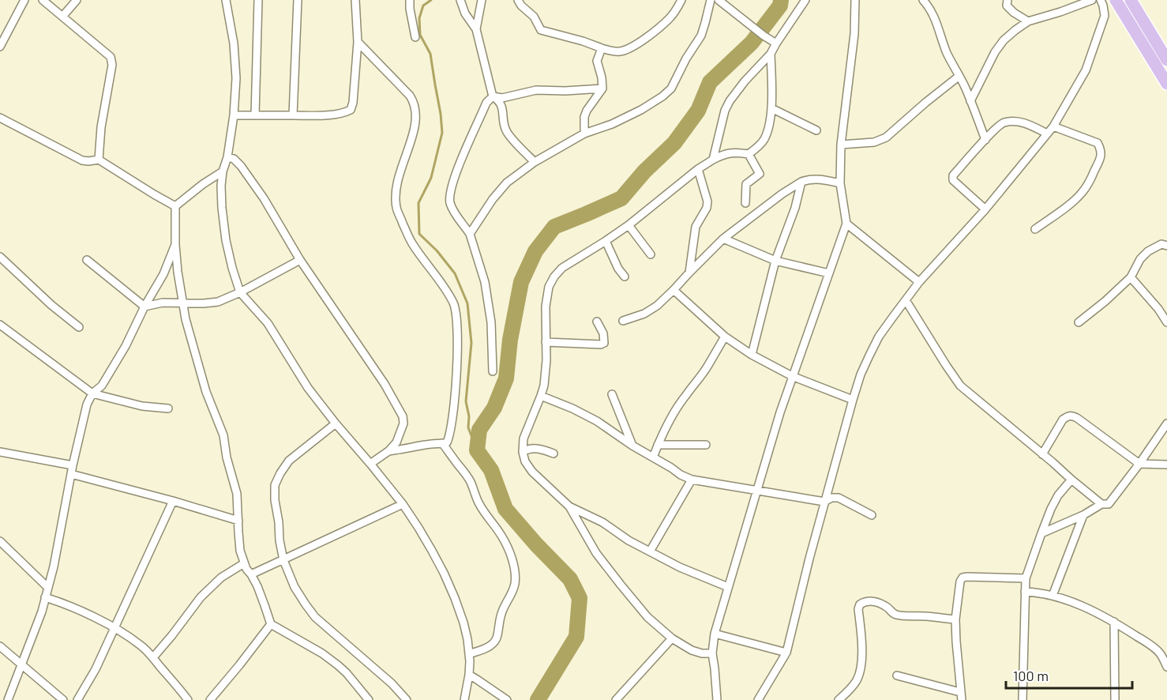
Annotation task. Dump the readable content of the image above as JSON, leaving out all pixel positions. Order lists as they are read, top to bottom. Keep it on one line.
{"scale_bar":"100 m"}
